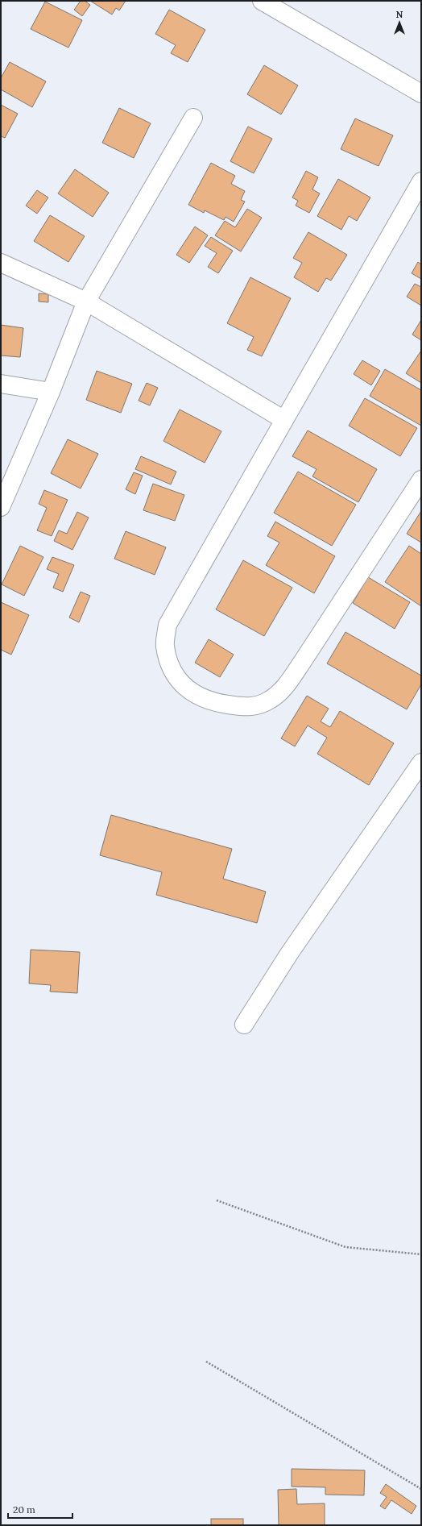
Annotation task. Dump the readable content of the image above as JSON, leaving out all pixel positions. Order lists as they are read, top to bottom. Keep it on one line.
{"scale_bar":"20 m","north":"top"}
